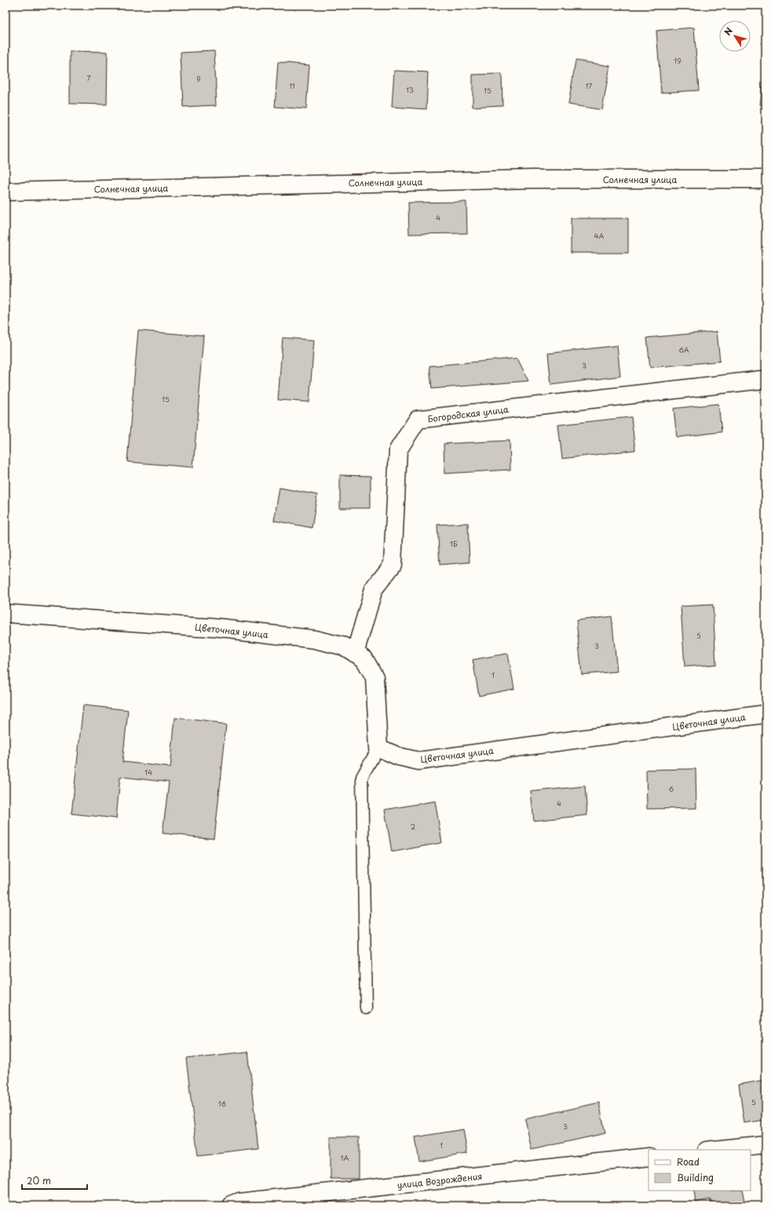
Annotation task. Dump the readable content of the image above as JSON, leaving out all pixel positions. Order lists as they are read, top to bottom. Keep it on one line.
{"streets":{"street":["Солнечная улица","Богородская улица","Цветочная улица","улица Возрождения"]},"crossings":[["Богородская улица","Цветочная улица"]],"house_numbers":["19","7","9","11","17","13","15","4","4А","6А","3","15","1Б","5","3","1","14","6","4","2","5","16","3","1","1А"],"legend":["Road","Building"],"scale_bar":"20 m","north":"top left"}
